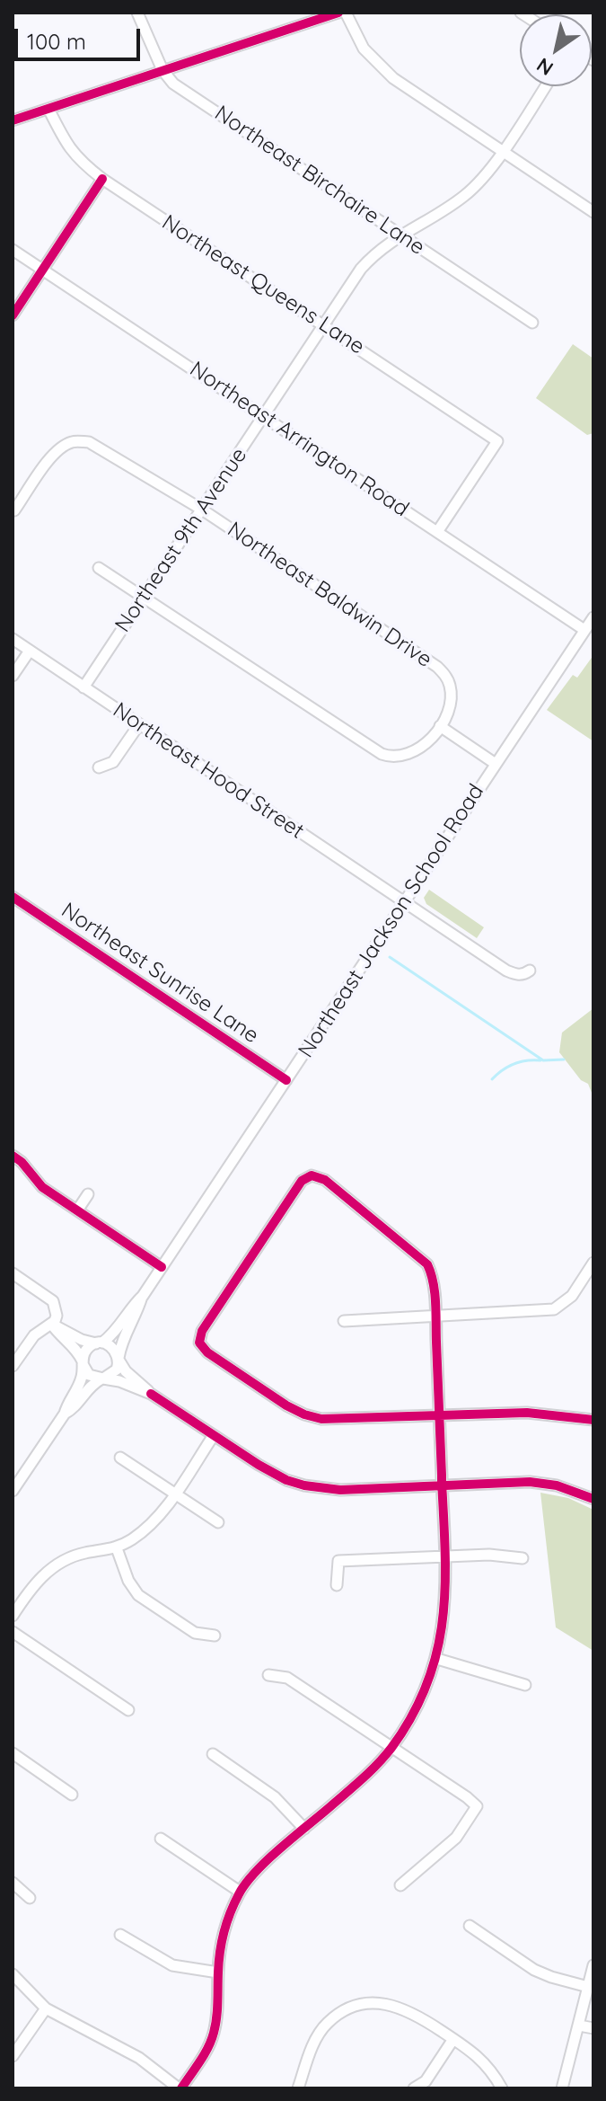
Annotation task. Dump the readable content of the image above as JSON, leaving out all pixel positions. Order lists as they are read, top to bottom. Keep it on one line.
{"streets":{"street":["Northeast Birchaire Lane","Northeast Queens Lane","Northeast Arrington Road","Northeast 9th Avenue","Northeast Baldwin Drive","Northeast Hood Street","Northeast Jackson School Road","Northeast Sunrise Lane"]},"crossings":[["Northeast Birchaire Lane","Northeast 9th Avenue"],["Northeast Queens Lane","Northeast Arrington Road"],["Northeast Queens Lane","Northeast 9th Avenue"],["Northeast Arrington Road","Northeast 9th Avenue"],["Northeast Arrington Road","Northeast Jackson School Road"],["Northeast 9th Avenue","Northeast Baldwin Drive"],["Northeast 9th Avenue","Northeast Hood Street"],["Northeast Hood Street","Northeast Jackson School Road"],["Northeast Jackson School Road","Northeast Sunrise Lane"]],"scale_bar":"100 m","north":"bottom left"}
